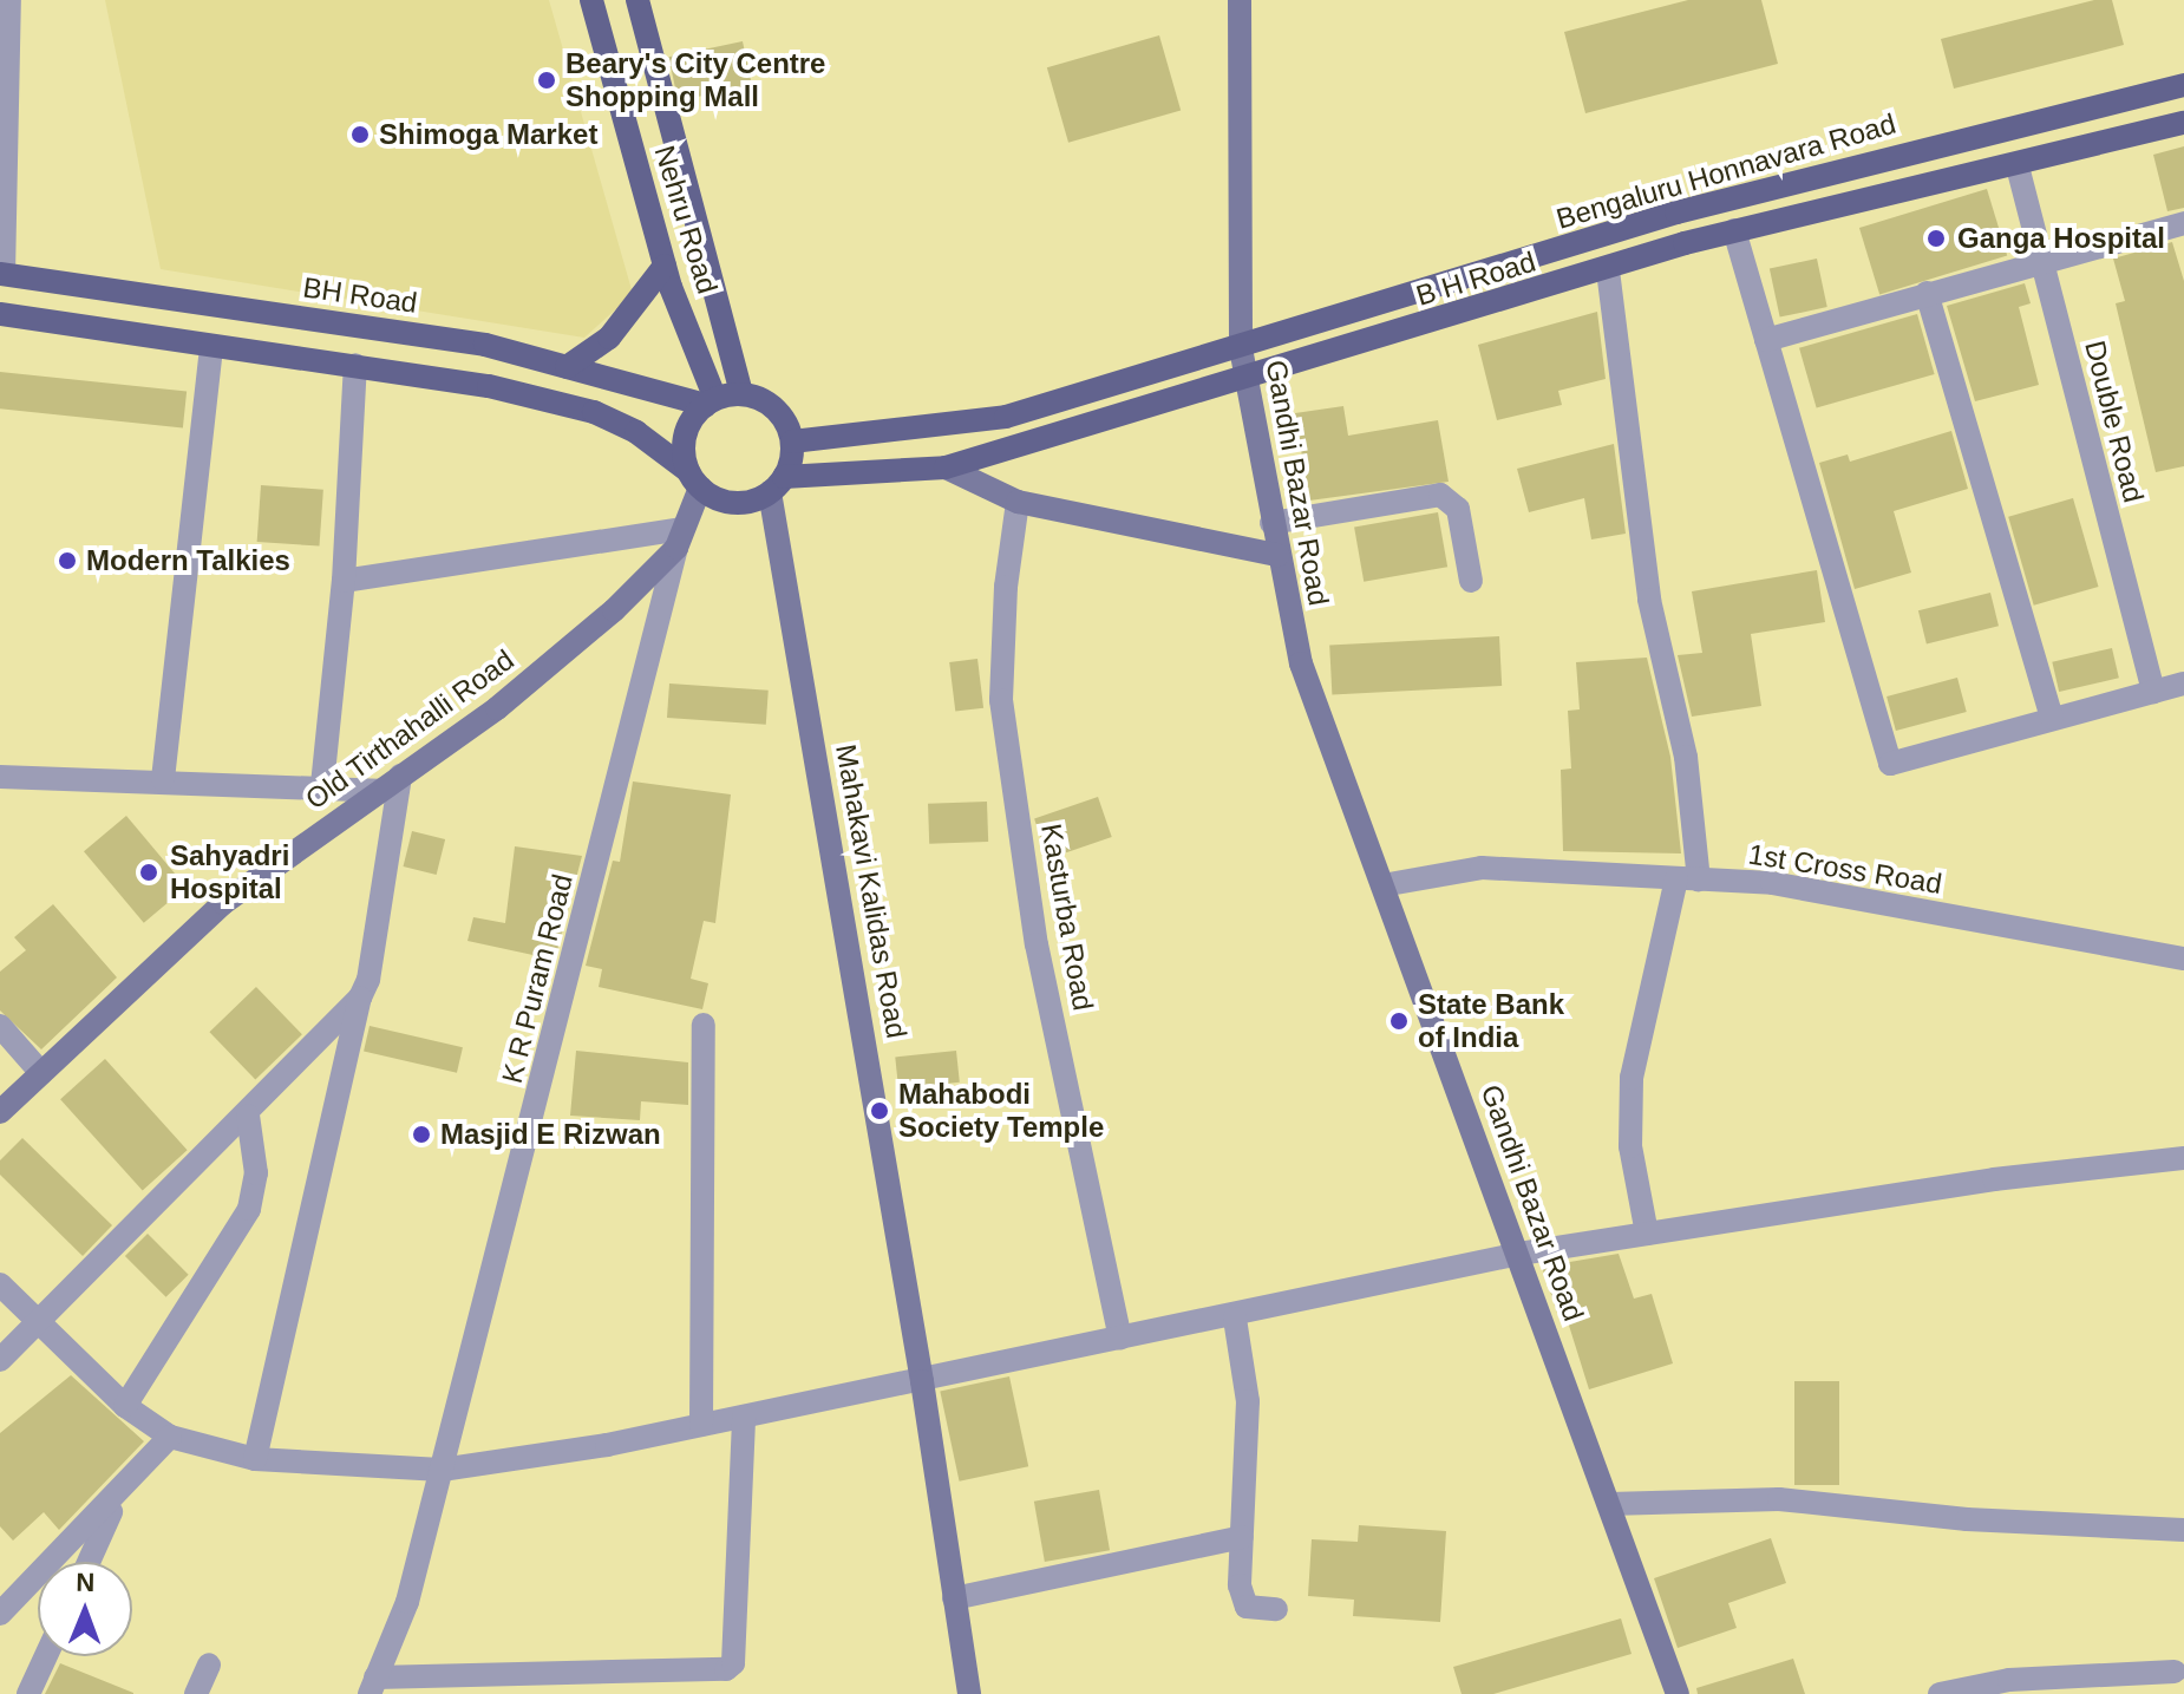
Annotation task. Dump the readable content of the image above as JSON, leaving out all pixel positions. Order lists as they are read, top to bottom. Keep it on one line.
{"streets":{"main road":["Bengaluru Honnavara Road","Nehru Road","B H Road","BH Road","Gandhi Bazar Road","Old Tirthahalli Road","Mahakavi Kalidas Road"],"street":["Double Road","1st Cross Road","Kasturba Road","K R Puram Road"]},"crossings":[["Bengaluru Honnavara Road","Nehru Road"],["Bengaluru Honnavara Road","B H Road"],["Bengaluru Honnavara Road","BH Road"],["Bengaluru Honnavara Road","Gandhi Bazar Road"],["Bengaluru Honnavara Road","Old Tirthahalli Road"],["Bengaluru Honnavara Road","Mahakavi Kalidas Road"],["Nehru Road","B H Road"],["Nehru Road","BH Road"],["Nehru Road","Old Tirthahalli Road"],["Nehru Road","Mahakavi Kalidas Road"],["B H Road","BH Road"],["B H Road","Double Road"],["B H Road","Gandhi Bazar Road"],["B H Road","Old Tirthahalli Road"],["B H Road","Mahakavi Kalidas Road"],["BH Road","Old Tirthahalli Road"],["BH Road","Mahakavi Kalidas Road"],["Gandhi Bazar Road","1st Cross Road"],["Old Tirthahalli Road","Mahakavi Kalidas Road"],["Old Tirthahalli Road","K R Puram Road"]],"places":["Beary's City Centre Shopping Mall","Shimoga Market","Ganga Hospital","Modern Talkies","Sahyadri Hospital","State Bank of India","Mahabodi Society Temple","Masjid E Rizwan"],"north":"top"}
